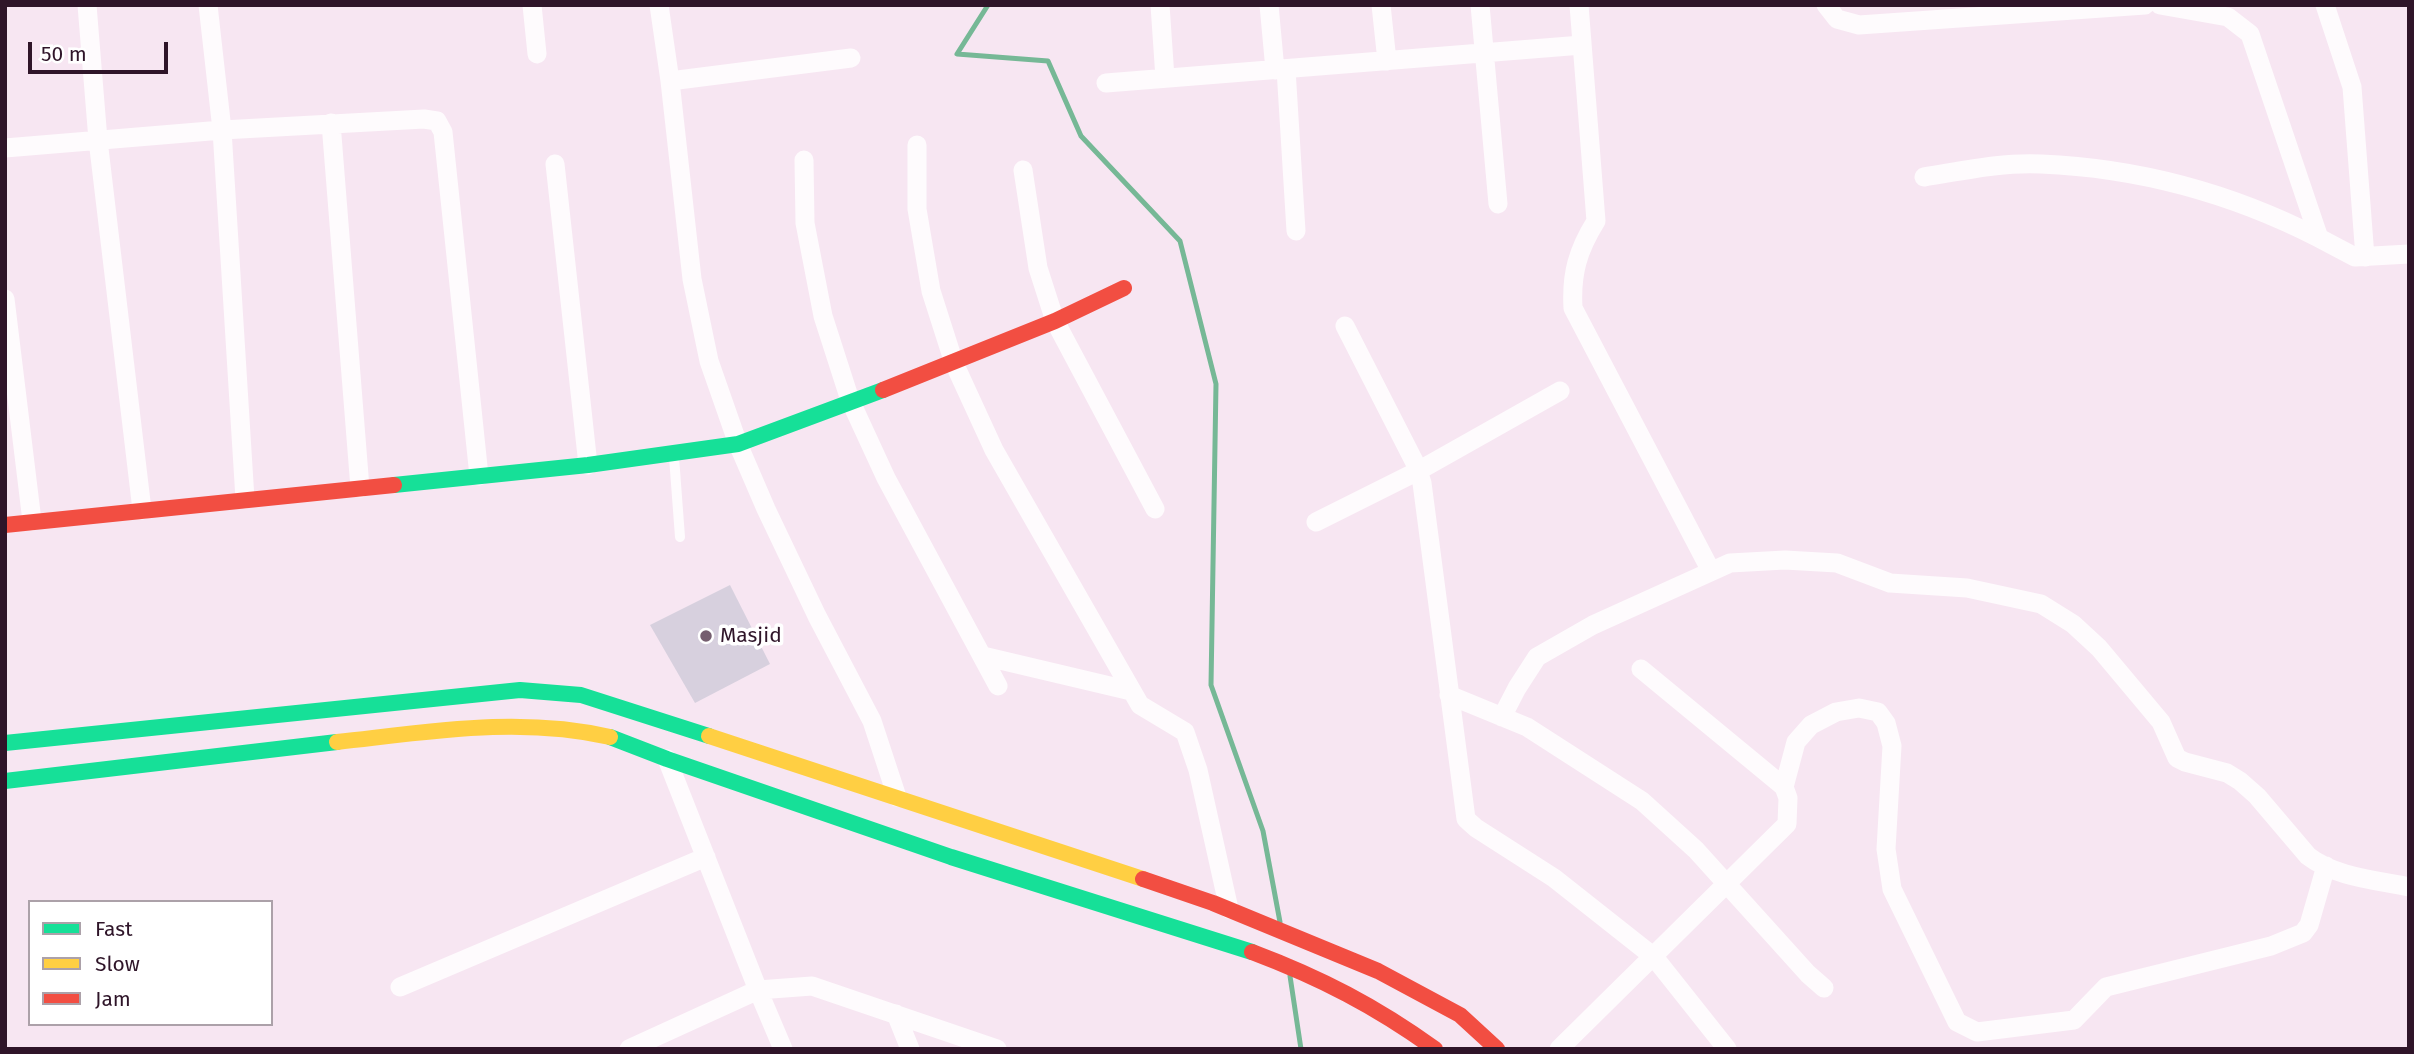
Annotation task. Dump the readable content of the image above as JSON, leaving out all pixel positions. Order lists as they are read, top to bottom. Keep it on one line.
{"places":["Masjid"],"legend":["Fast","Slow","Jam"],"scale_bar":"50 m"}
